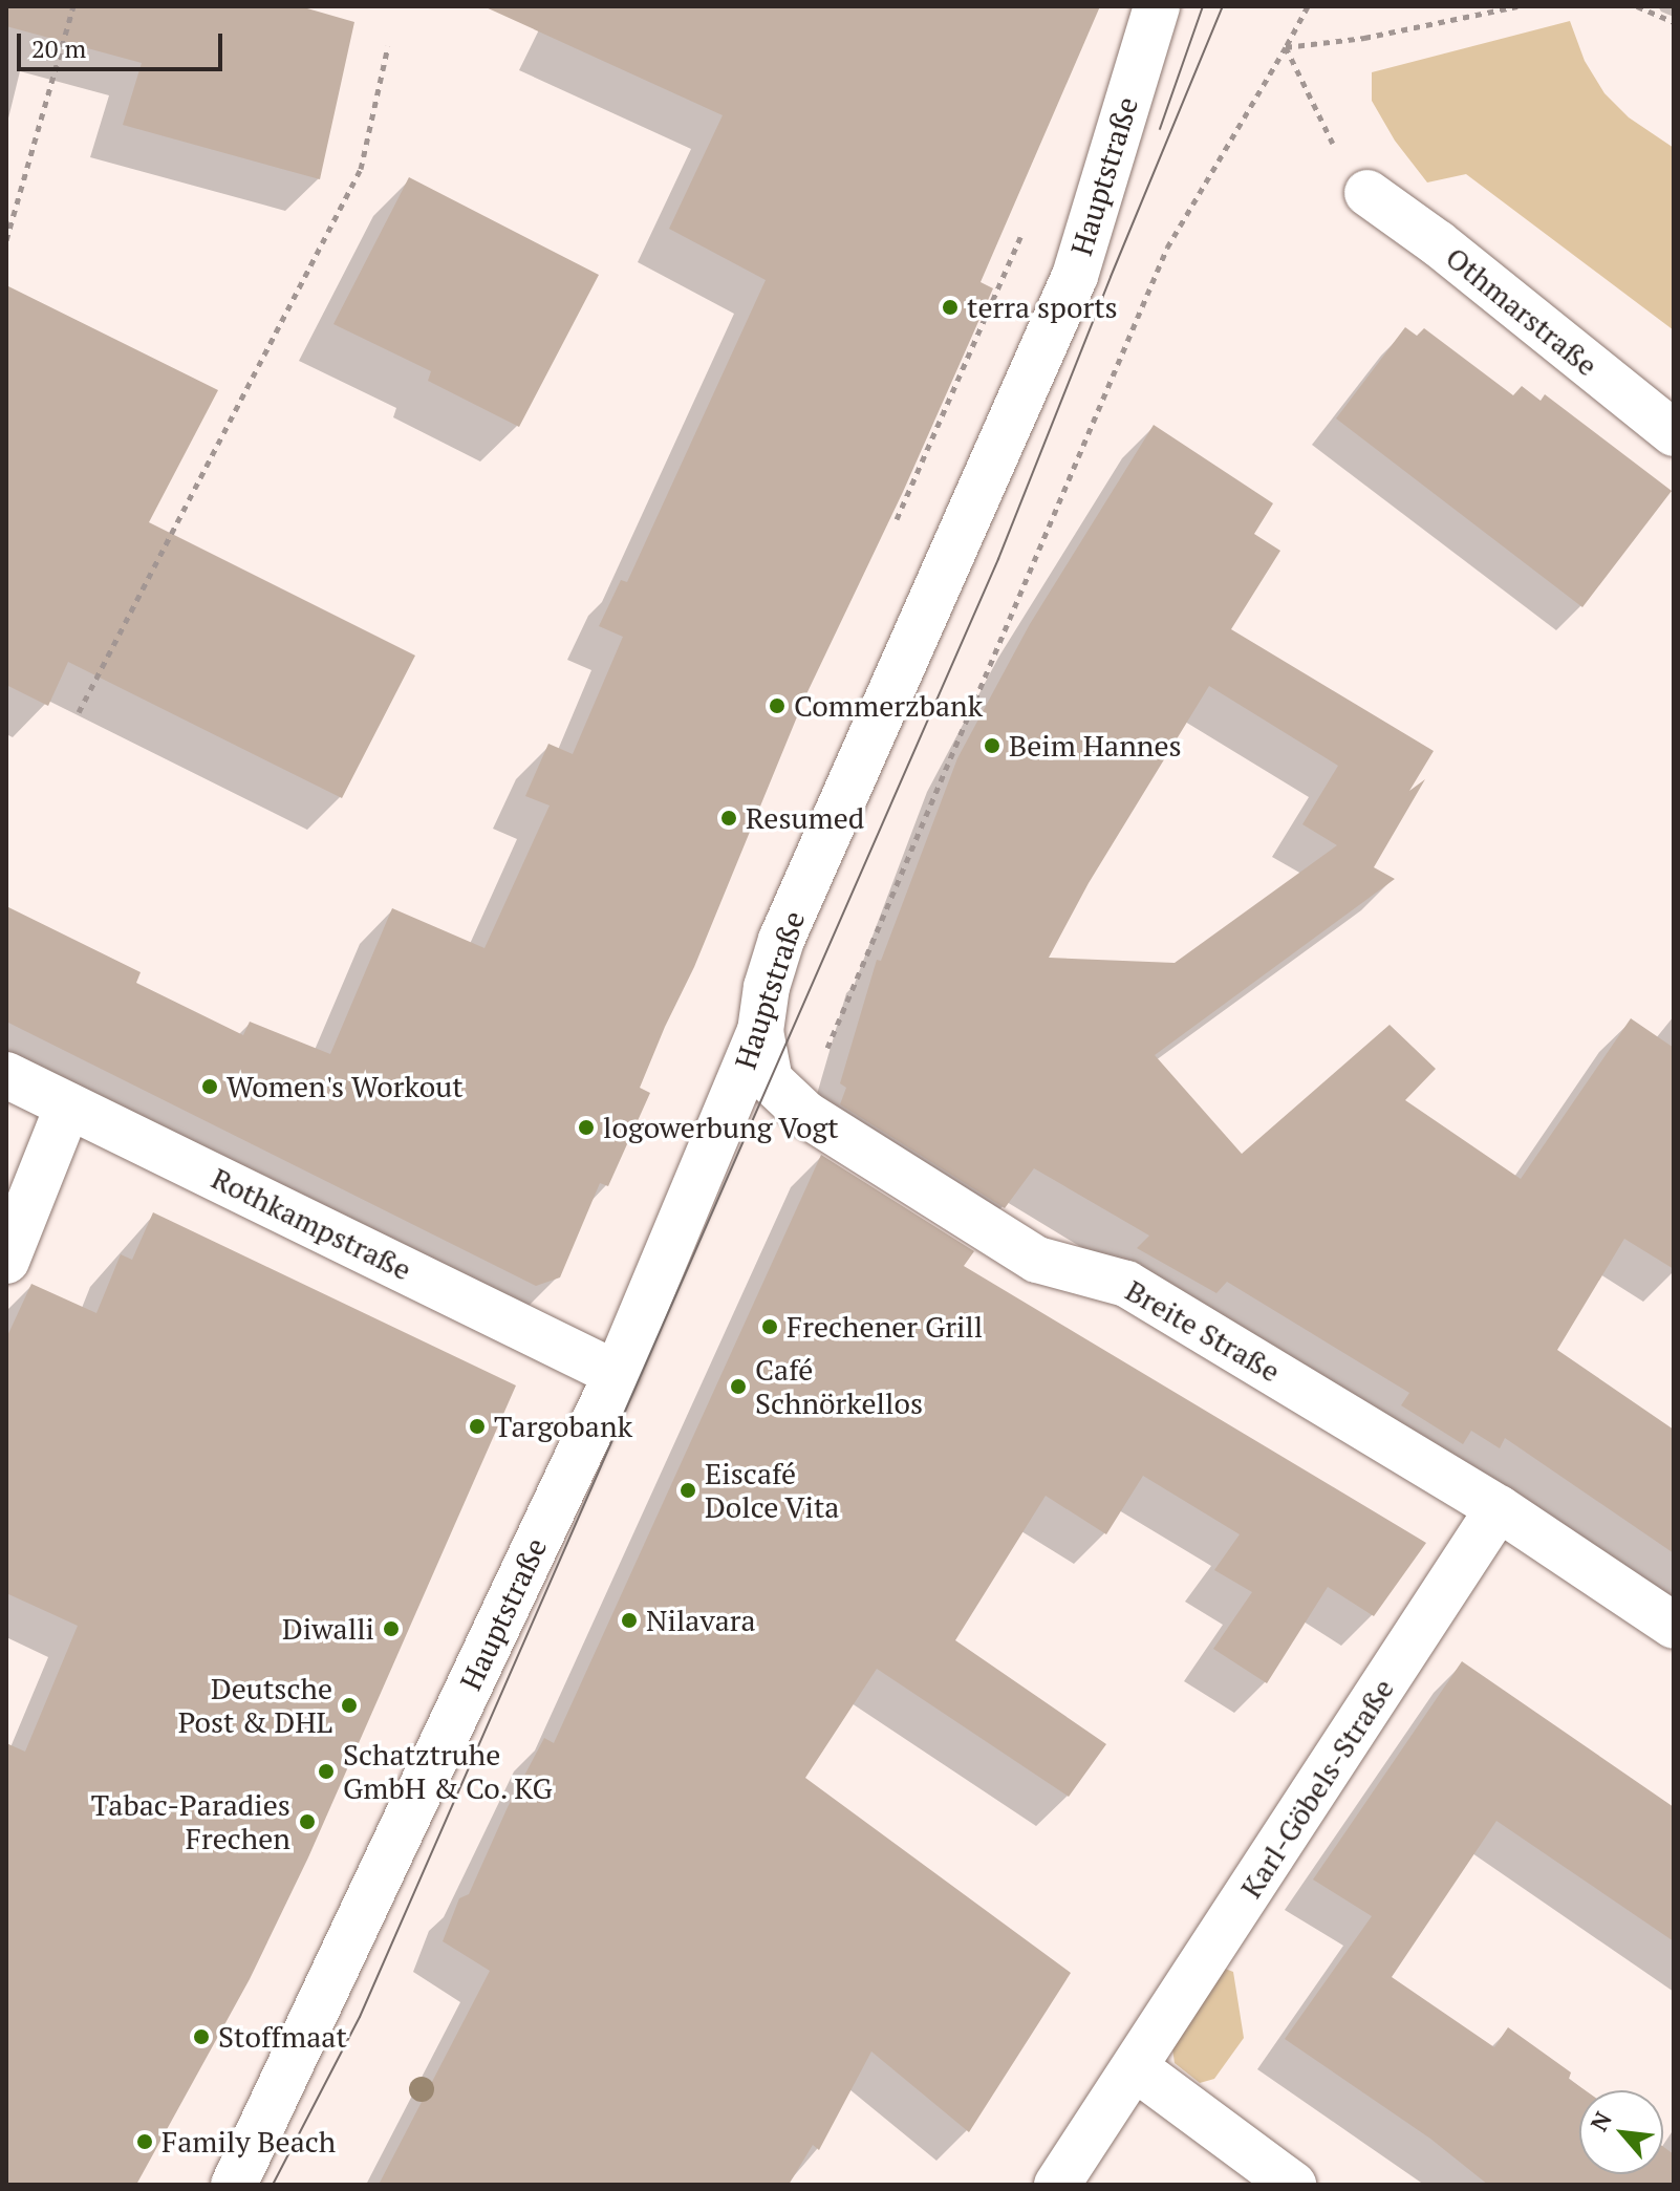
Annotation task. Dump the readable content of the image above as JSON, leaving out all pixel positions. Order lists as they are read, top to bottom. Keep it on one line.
{"streets":{"street":["Hauptstraße","Othmarstraße","Rothkampstraße","Breite Straße","Karl-Göbels-Straße"]},"crossings":[["Hauptstraße","Rothkampstraße"],["Hauptstraße","Breite Straße"],["Breite Straße","Karl-Göbels-Straße"]],"places":["terra sports","Commerzbank","Beim Hannes","Resumed","Women's Workout","logowerbung Vogt","Frechener Grill","Café Schnörkellos","Targobank","Eiscafé Dolce Vita","Nilavara","Diwalli","Deutsche Post & DHL","Schatztruhe GmbH & Co. KG","Tabac-Paradies Frechen","Stoffmaat","Family Beach"],"scale_bar":"20 m","north":"top left"}
